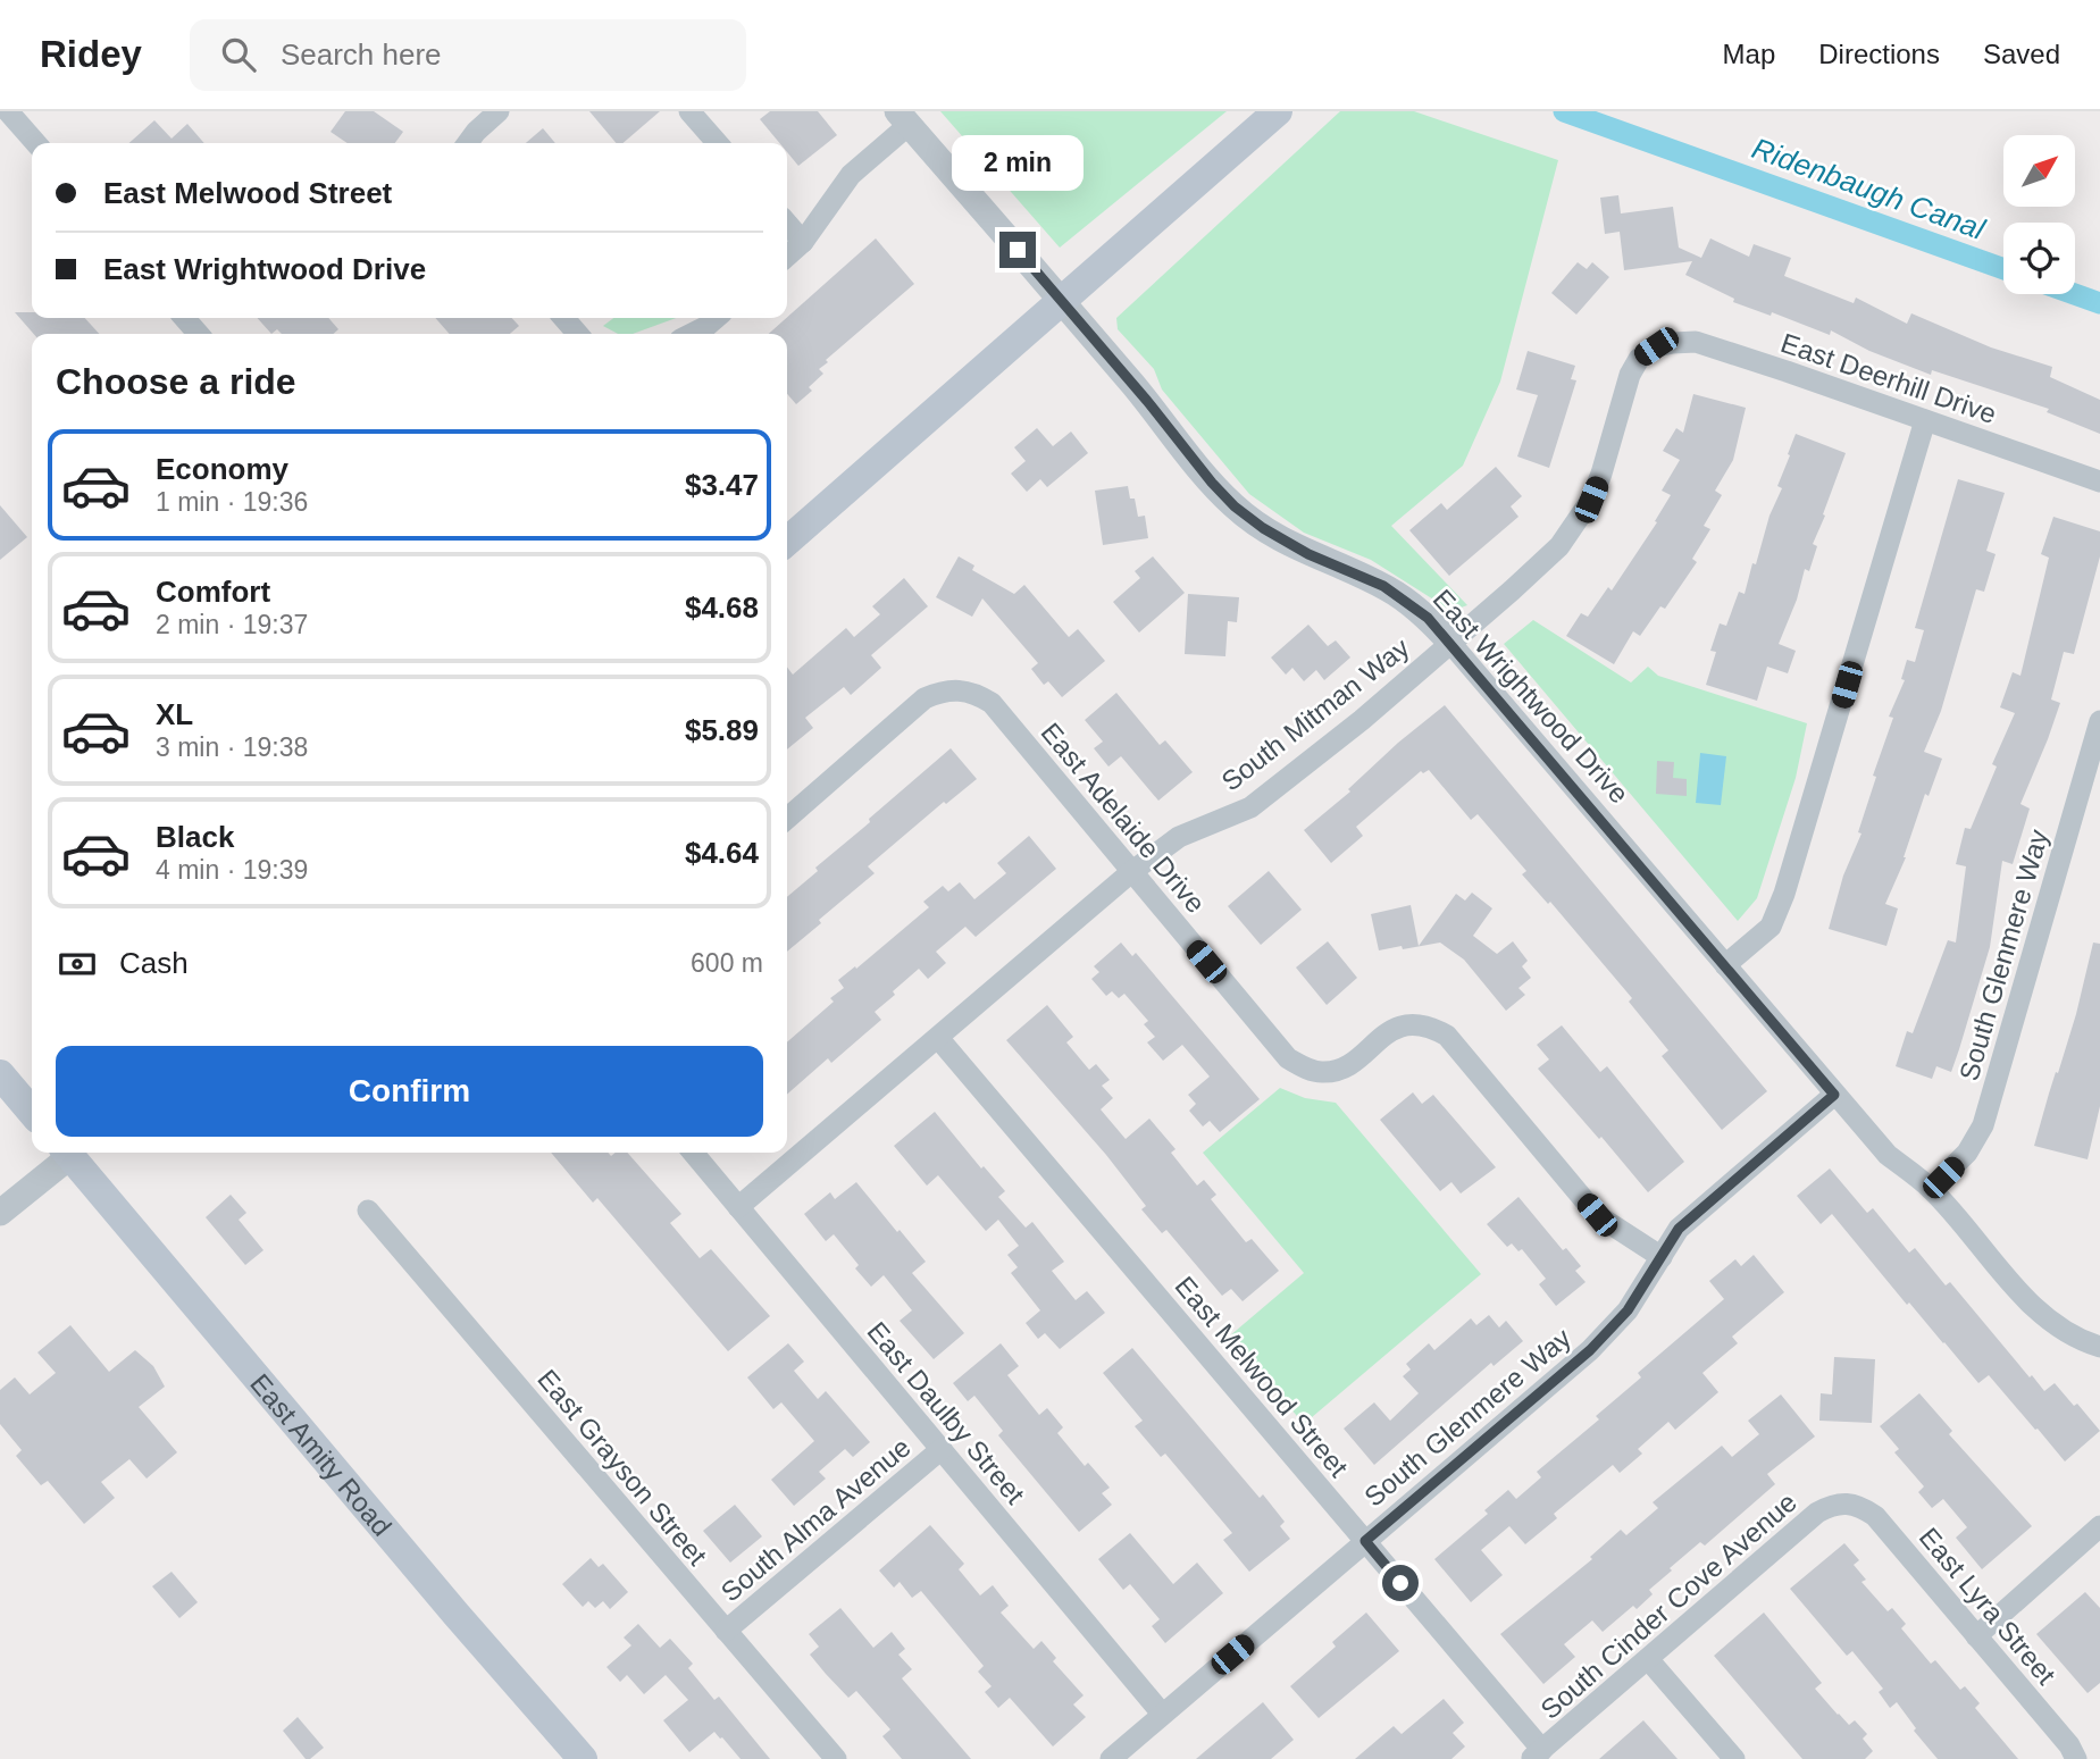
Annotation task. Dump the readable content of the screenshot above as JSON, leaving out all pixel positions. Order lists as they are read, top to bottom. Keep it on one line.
{"streets":{"main road":["East Amity Road"],"street":["East Deerhill Drive","East Wrightwood Drive","South Mitman Way","East Adelaide Drive","South Glenmere Way","East Melwood Street","East Daulby Street","East Grayson Street","South Alma Avenue","South Cinder Cove Avenue","East Lyra Street"]},"crossings":[["East Deerhill Drive","South Mitman Way"],["East Wrightwood Drive","South Mitman Way"],["East Wrightwood Drive","South Glenmere Way"],["South Mitman Way","East Adelaide Drive"],["South Mitman Way","East Melwood Street"],["South Mitman Way","East Daulby Street"],["East Adelaide Drive","South Glenmere Way"],["South Glenmere Way","East Melwood Street"],["South Glenmere Way","East Daulby Street"],["East Melwood Street","South Cinder Cove Avenue"],["East Daulby Street","South Alma Avenue"],["East Grayson Street","South Alma Avenue"],["South Cinder Cove Avenue","East Lyra Street"]],"water":["Ridenbaugh Canal"],"north":"top right","page":{"header":"Ridey","search":"Search here","nav":["Map","Directions","Saved"],"bubble":"2 min","banner":["East Melwood Street","East Wrightwood Drive"],"heading":"Choose a ride","list":[{"name":"Economy","note":"1 min · 19:36","value":"$3.47"},{"name":"Comfort","note":"2 min · 19:37","value":"$4.68"},{"name":"XL","note":"3 min · 19:38","value":"$5.89"},{"name":"Black","note":"4 min · 19:39","value":"$4.64"}],"pay":["Cash","600 m"],"buttons":"Confirm"}}
